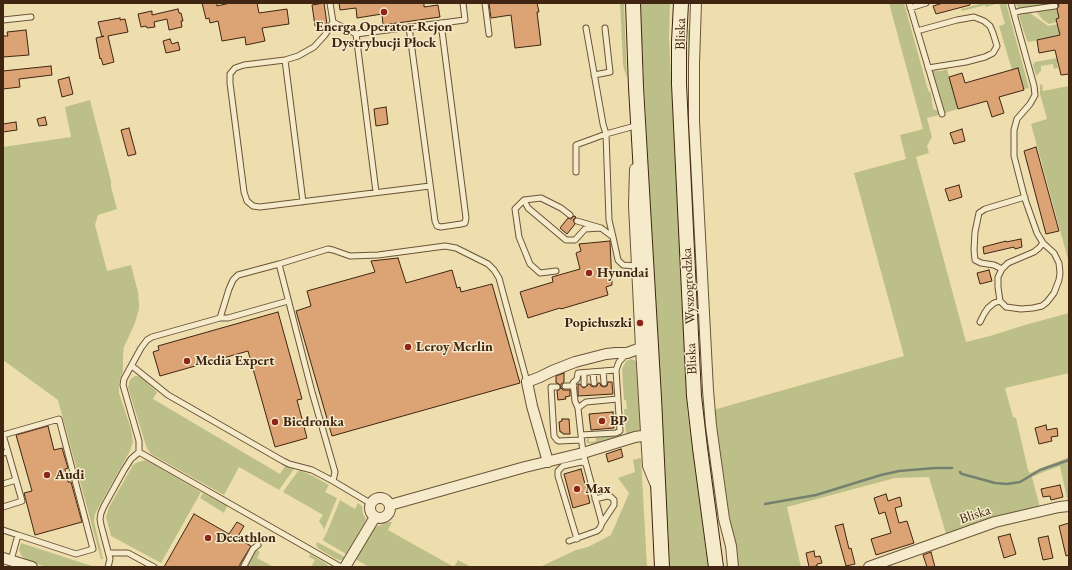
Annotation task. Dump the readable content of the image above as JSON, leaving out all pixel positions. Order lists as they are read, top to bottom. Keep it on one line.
{"streets":{"main road":["Wyszogrodzka"],"street":["Bliska"]},"places":["Energa Operator Rejon Dystrybucji Płock","Hyundai","Popiełuszki","Leroy Merlin","Media Expert","BP","Biedronka","Audi","Max","Decathlon"]}
